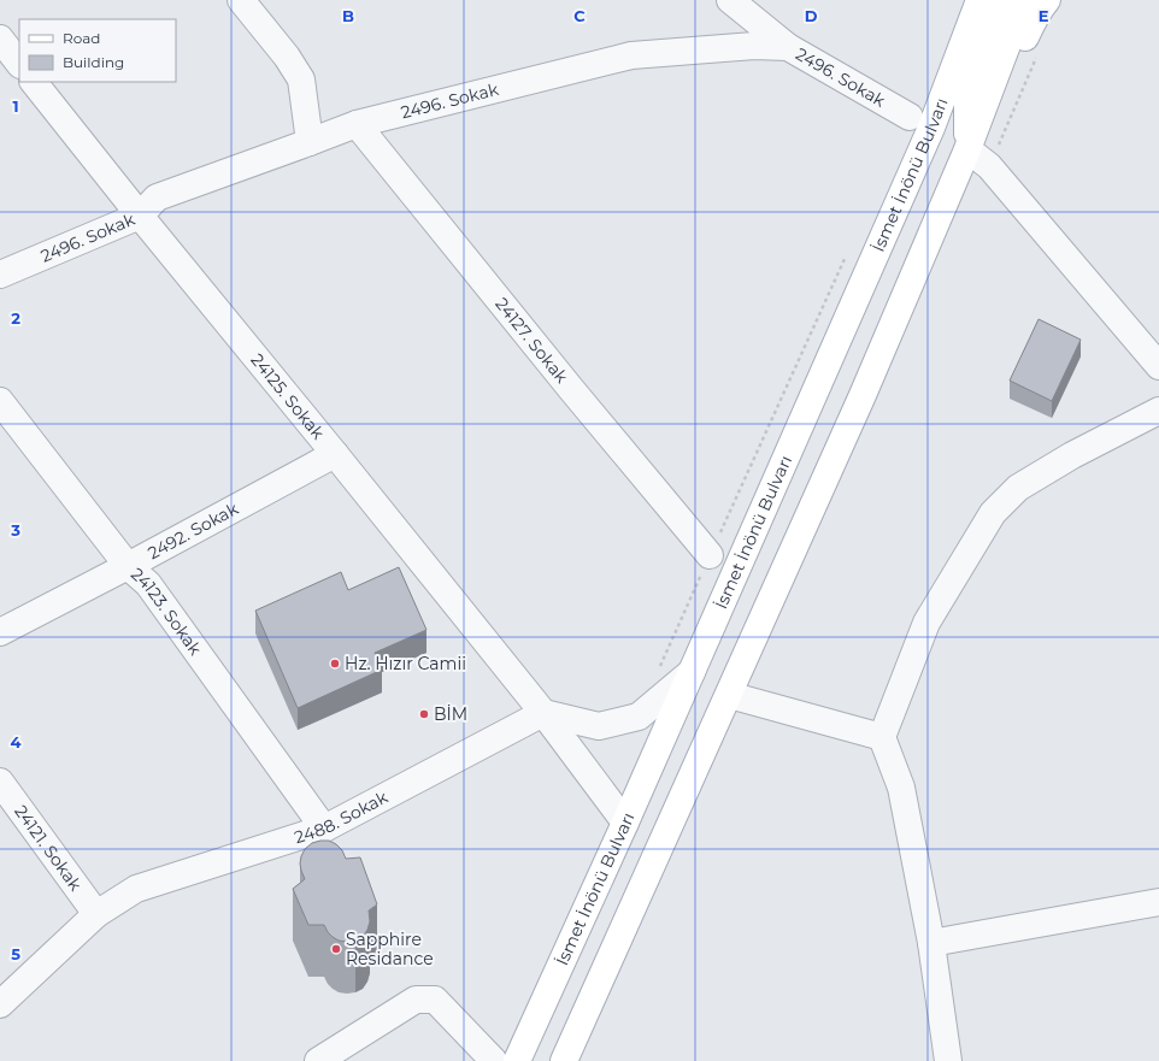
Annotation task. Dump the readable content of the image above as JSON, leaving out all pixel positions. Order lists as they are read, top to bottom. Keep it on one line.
{"streets":{"main road":["İsmet İnönü Bulvarı"],"street":["2496. Sokak","24127. Sokak","24125. Sokak","2492. Sokak","24123. Sokak","2488. Sokak","24121. Sokak"]},"crossings":[["2496. Sokak","24127. Sokak"],["2496. Sokak","24125. Sokak"],["İsmet İnönü Bulvarı","24125. Sokak"],["24125. Sokak","2492. Sokak"],["24125. Sokak","2488. Sokak"],["2492. Sokak","24123. Sokak"],["24123. Sokak","2488. Sokak"],["2488. Sokak","24121. Sokak"]],"places":["Hz. Hızır Camii","BİM","Sapphire Residance"],"legend":["Road","Building"],"grid":{"columns":["B","C","D","E"],"rows":["1","2","3","4","5"]}}
